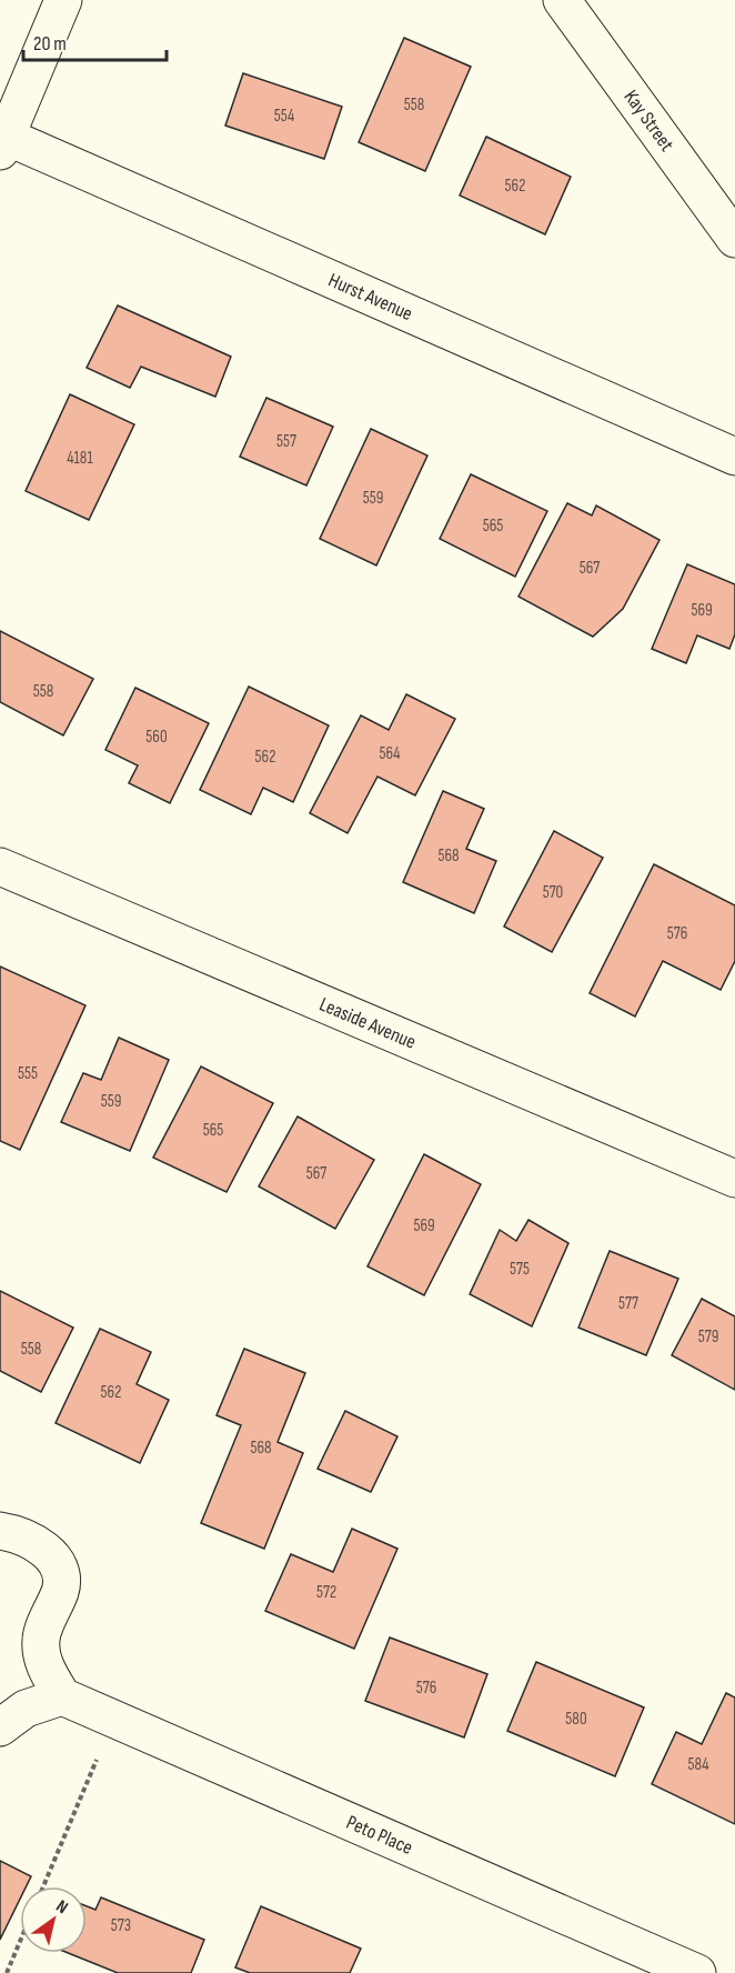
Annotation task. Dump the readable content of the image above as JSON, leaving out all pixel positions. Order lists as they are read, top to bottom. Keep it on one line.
{"streets":{"street":["Kay Street","Hurst Avenue","Leaside Avenue","Peto Place"]},"house_numbers":["558","554","562","557","4181","559","565","567","569","558","560","564","562","568","570","576","555","559","565","567","569","575","577","579","558","562","568","572","576","580","584","573"],"scale_bar":"20 m","north":"top right"}
